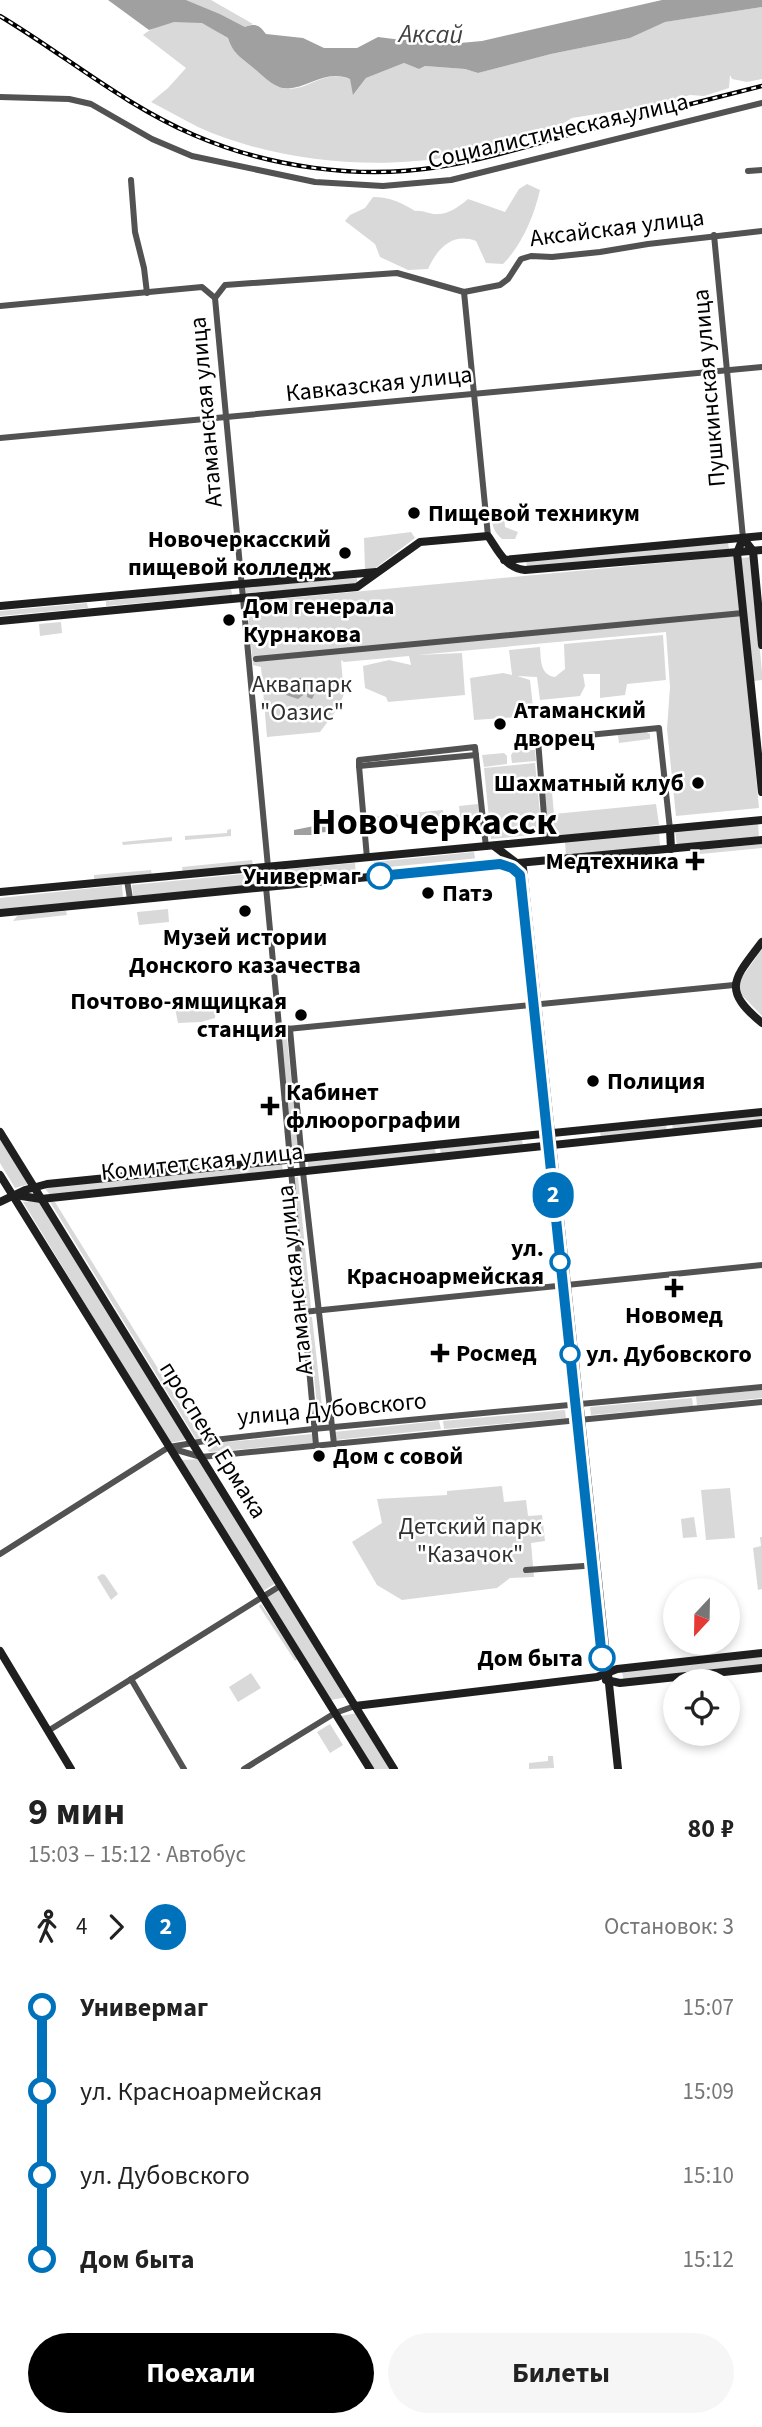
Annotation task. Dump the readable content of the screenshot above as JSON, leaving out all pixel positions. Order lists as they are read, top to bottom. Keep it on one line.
{"streets":{"main road":["Пушкинская улица","Комитетская улица","проспект Ермака"],"street":["Социалистическая улица","Аксайская улица","Кавказская улица","Атаманская улица","улица Дубовского"]},"crossings":[["Аксайская улица","Пушкинская улица"],["Аксайская улица","Атаманская улица"],["Кавказская улица","Пушкинская улица"],["Кавказская улица","Атаманская улица"],["Атаманская улица","Комитетская улица"],["Атаманская улица","улица Дубовского"],["Комитетская улица","проспект Ермака"],["улица Дубовского","проспект Ермака"]],"districts":["Новочеркасск"],"water":["Аксай"],"parks":["Аквапарк \"Оазис\"","Детский парк \"Казачок\""],"places":{"other":["Пищевой техникум","Новочеркасский пищевой колледж","Дом генерала Курнакова","Атаманский дворец","Шахматный клуб","Универмаг","Патэ","Музей истории Донского казачества","Почтово-ямщицкая станция","Полиция","ул. Красноармейская","ул. Дубовского","Дом с совой","Дом быта"],"health":["Медтехника","Кабинет флюорографии","Новомед","Росмед"]},"lines":["bus line 2"],"north":"bottom","page":{"on_map":"2","heading":["9 мин","15:03 – 15:12 · Автобус","80 ₽"],"legs":["4","2","Остановок: 3"],"list":[{"name":"Универмаг","value":"15:07"},{"name":"ул. Красноармейская","value":"15:09"},{"name":"ул. Дубовского","value":"15:10"},{"name":"Дом быта","value":"15:12"}],"buttons":["Поехали","Билеты"]}}
